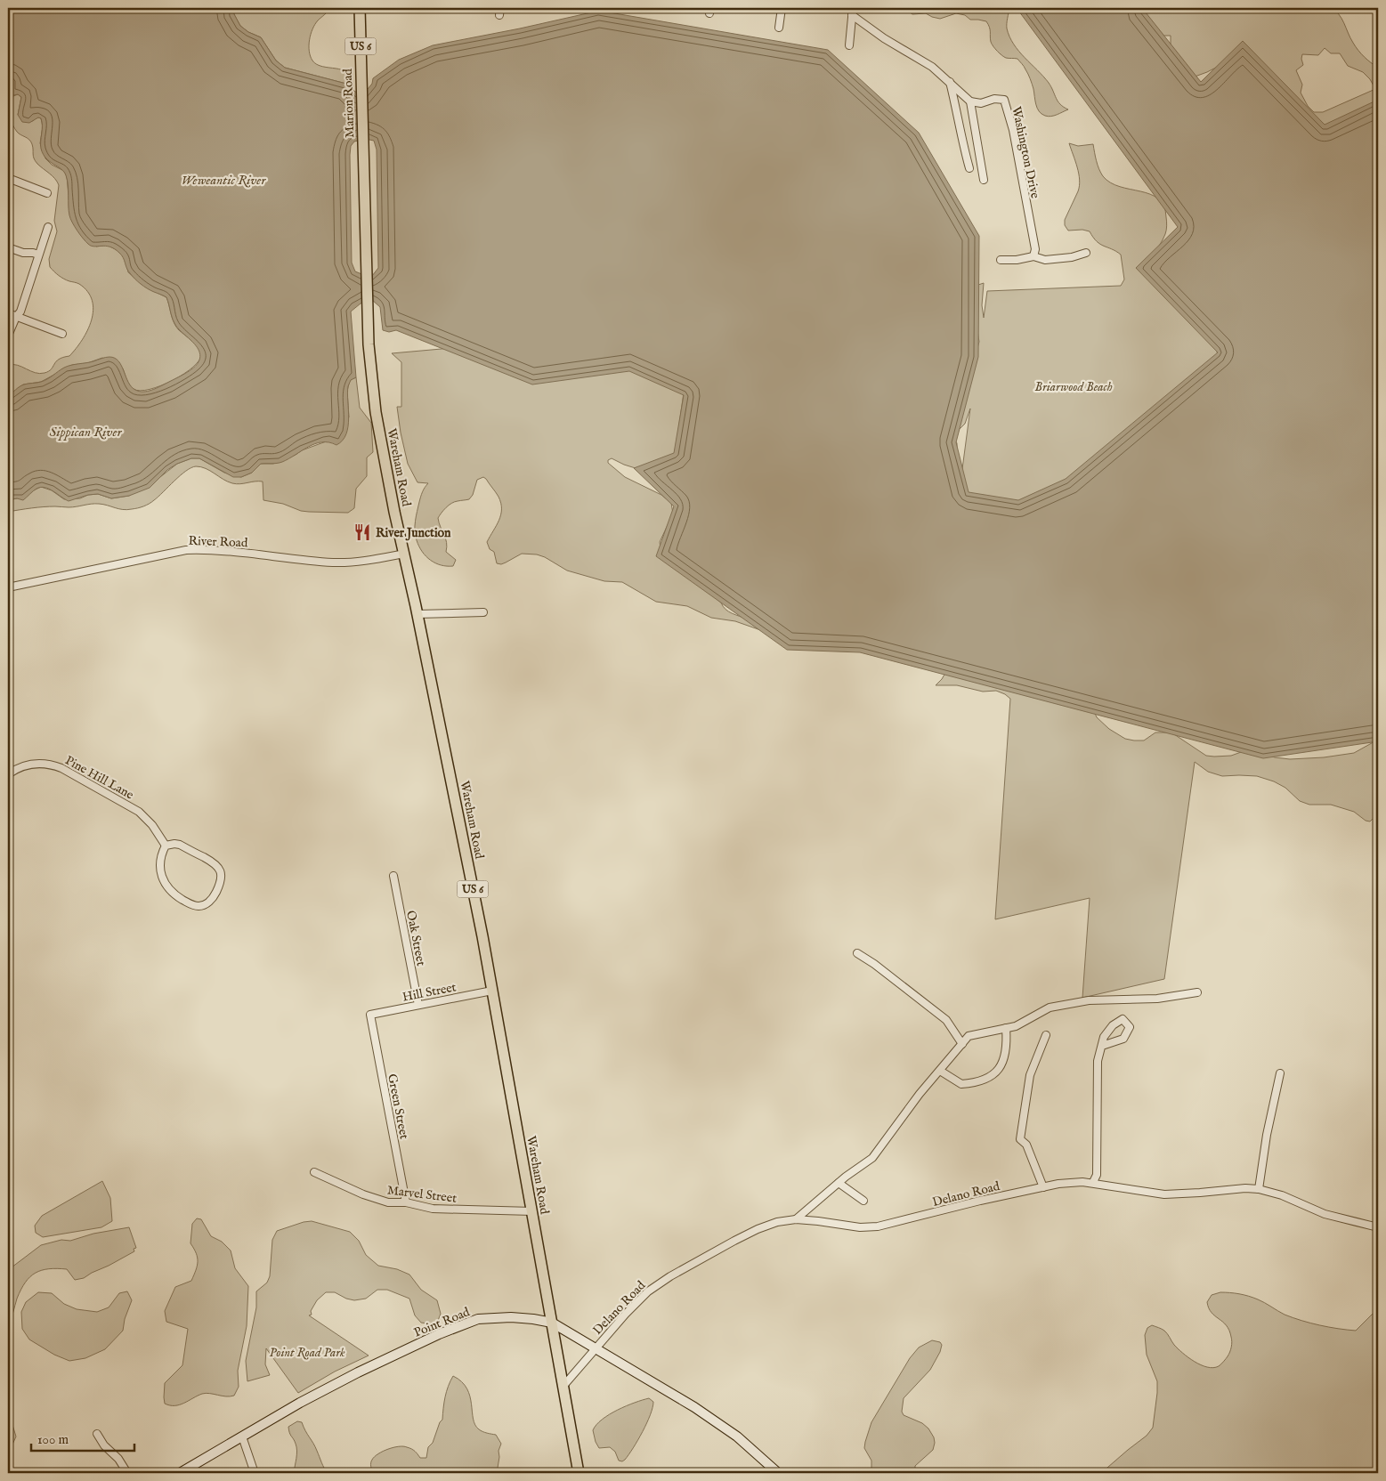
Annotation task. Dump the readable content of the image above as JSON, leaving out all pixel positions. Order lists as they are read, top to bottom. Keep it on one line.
{"streets":{"main road":["US 6","Marion Road","Wareham Road"],"street":["Washington Drive","River Road","Pine Hill Lane","Oak Street","Hill Street","Green Street","Marvel Street","Delano Road","Point Road"]},"crossings":[["Marion Road","Wareham Road"],["Wareham Road","River Road"],["Wareham Road","Hill Street"],["Wareham Road","Marvel Street"],["Wareham Road","Delano Road"],["Wareham Road","Point Road"],["Oak Street","Hill Street"],["Hill Street","Green Street"],["Green Street","Marvel Street"],["Delano Road","Point Road"]],"water":["Weweantic River","Sippican River"],"parks":["Briarwood Beach","Point Road Park"],"places":{"restaurant":["River Junction"]},"scale_bar":"100 m"}
